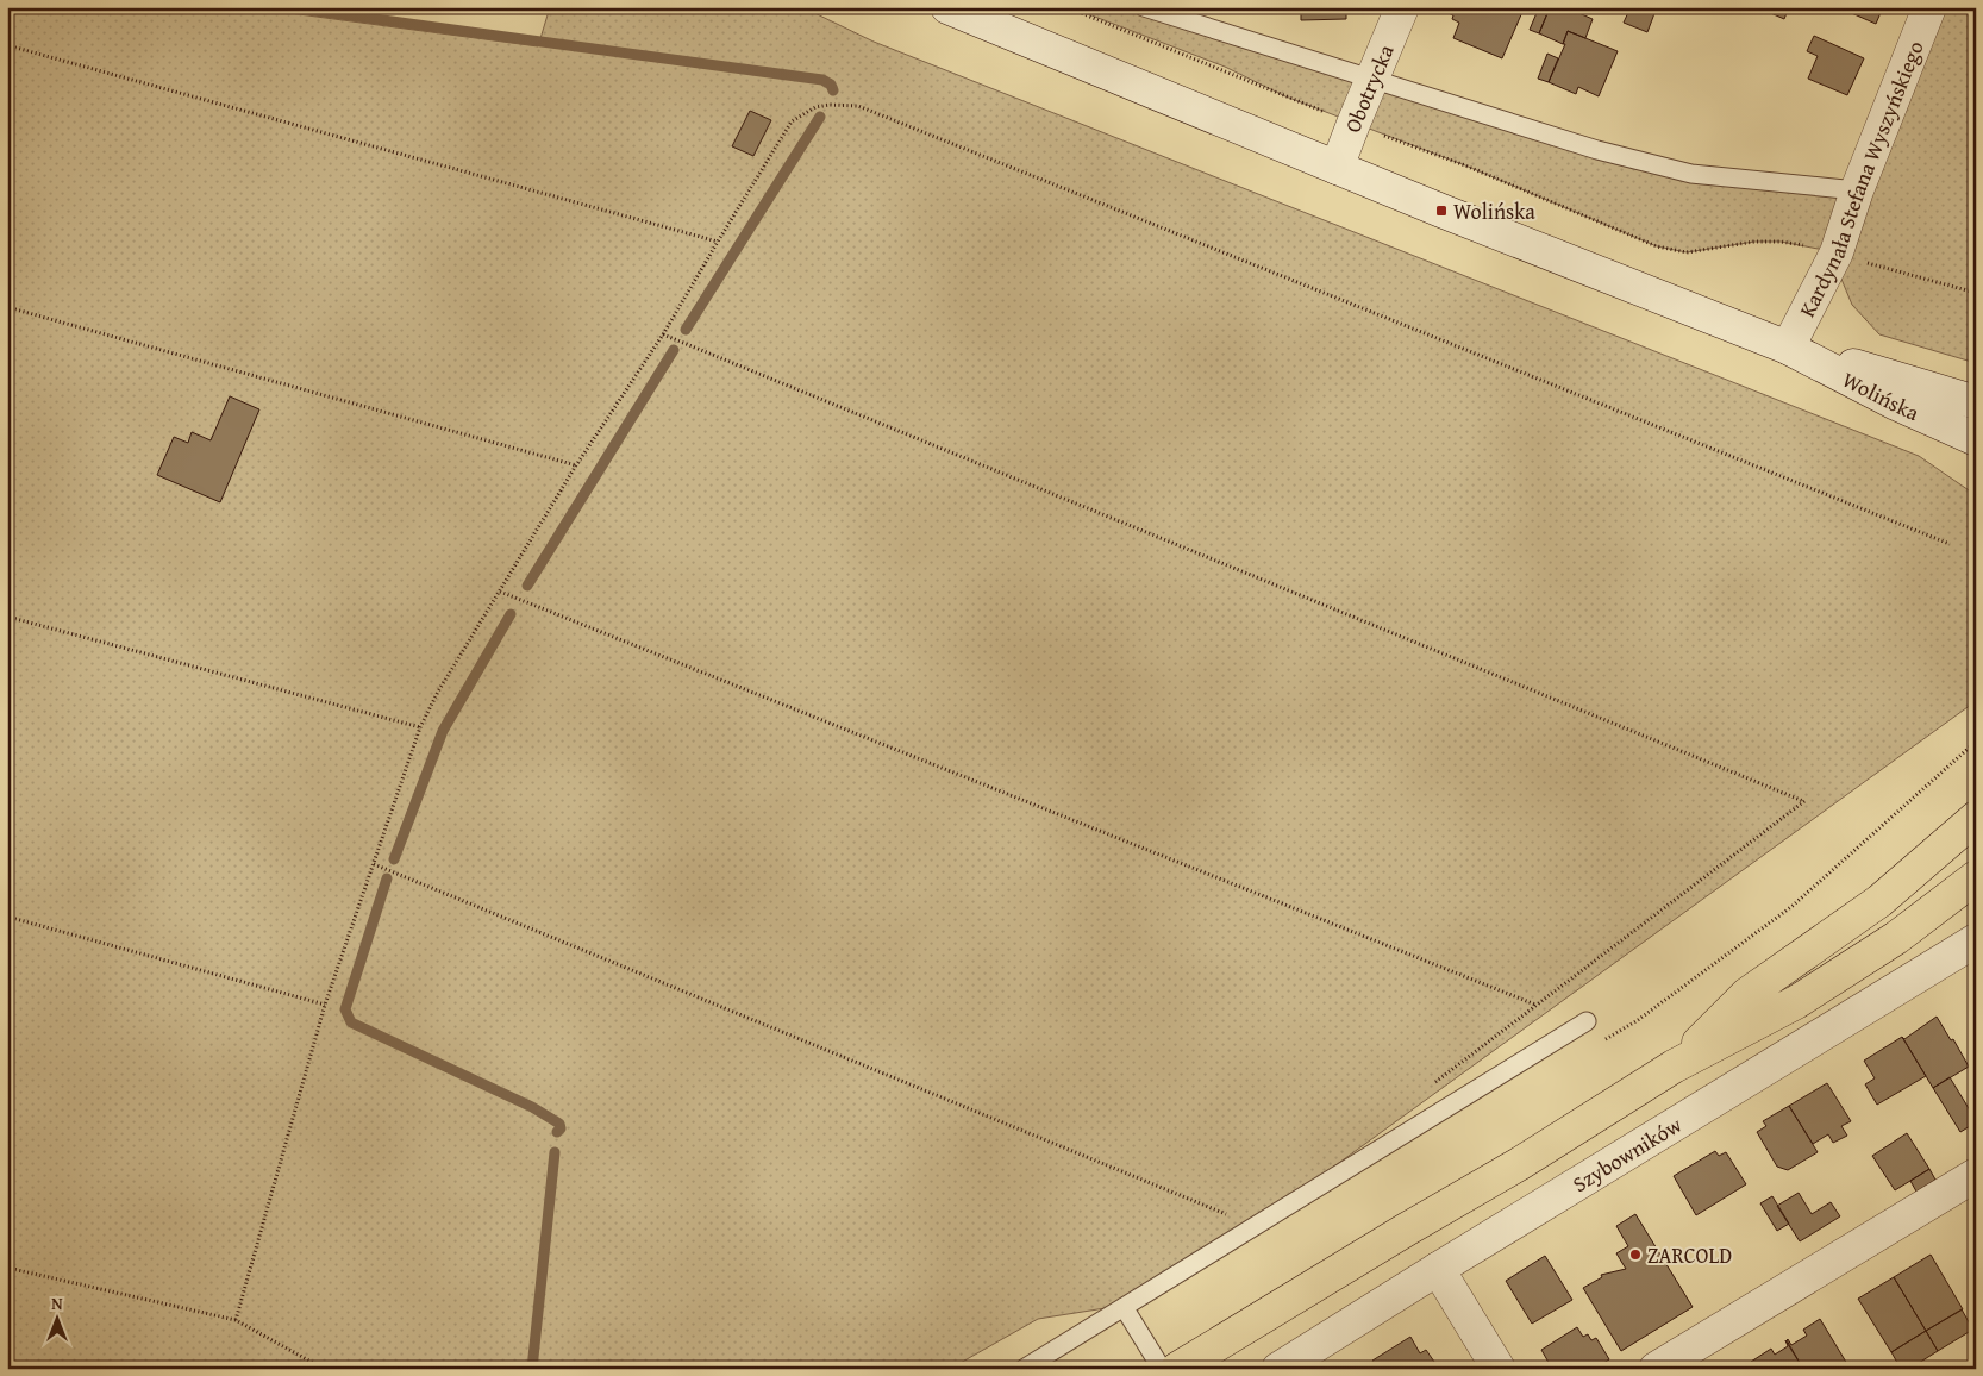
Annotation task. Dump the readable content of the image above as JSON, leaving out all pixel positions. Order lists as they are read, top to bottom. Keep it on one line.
{"streets":{"street":["Obotrycka","Kardynała Stefana Wyszyńskiego","Wolińska","Szybowników"]},"crossings":[["Obotrycka","Wolińska"],["Kardynała Stefana Wyszyńskiego","Wolińska"]],"places":{"transit":["Wolińska"],"other":["ZARCOLD"]},"north":"top"}
